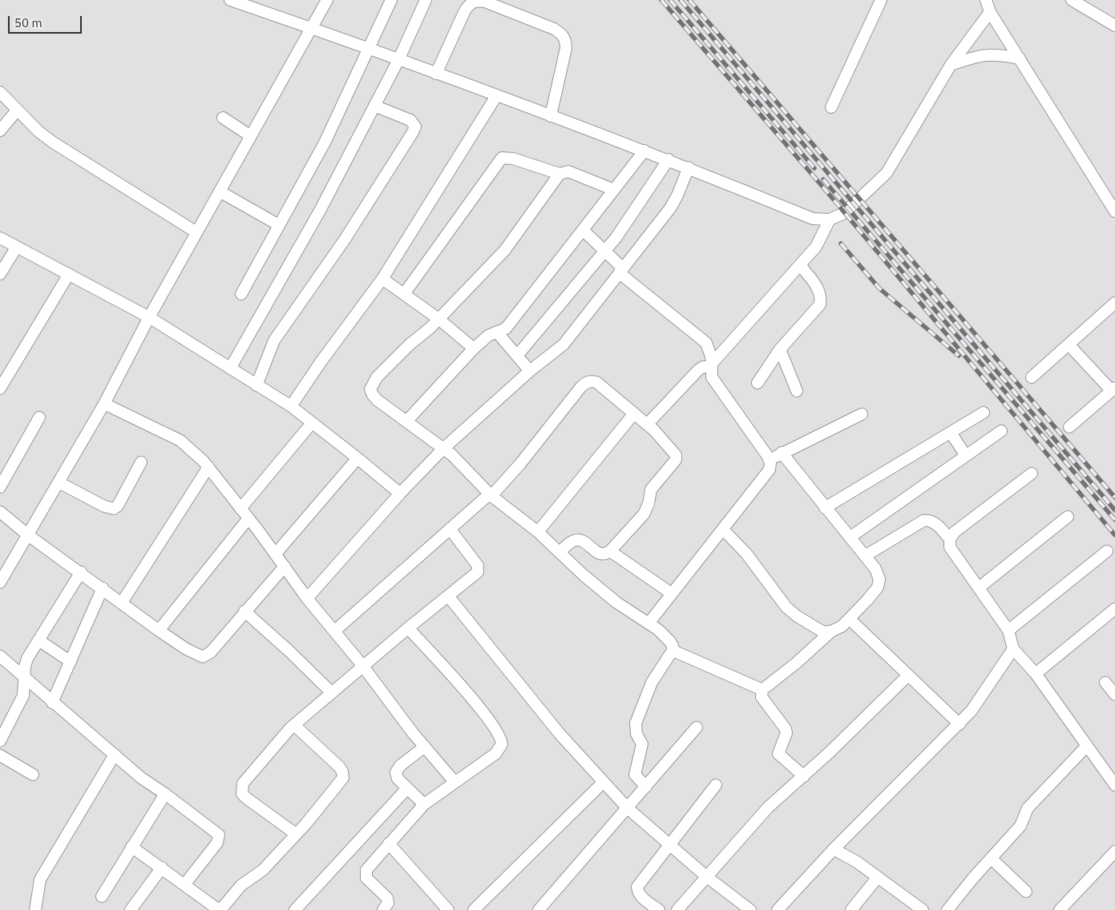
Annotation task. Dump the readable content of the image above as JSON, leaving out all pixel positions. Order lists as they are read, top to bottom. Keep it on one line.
{"scale_bar":"50 m"}
